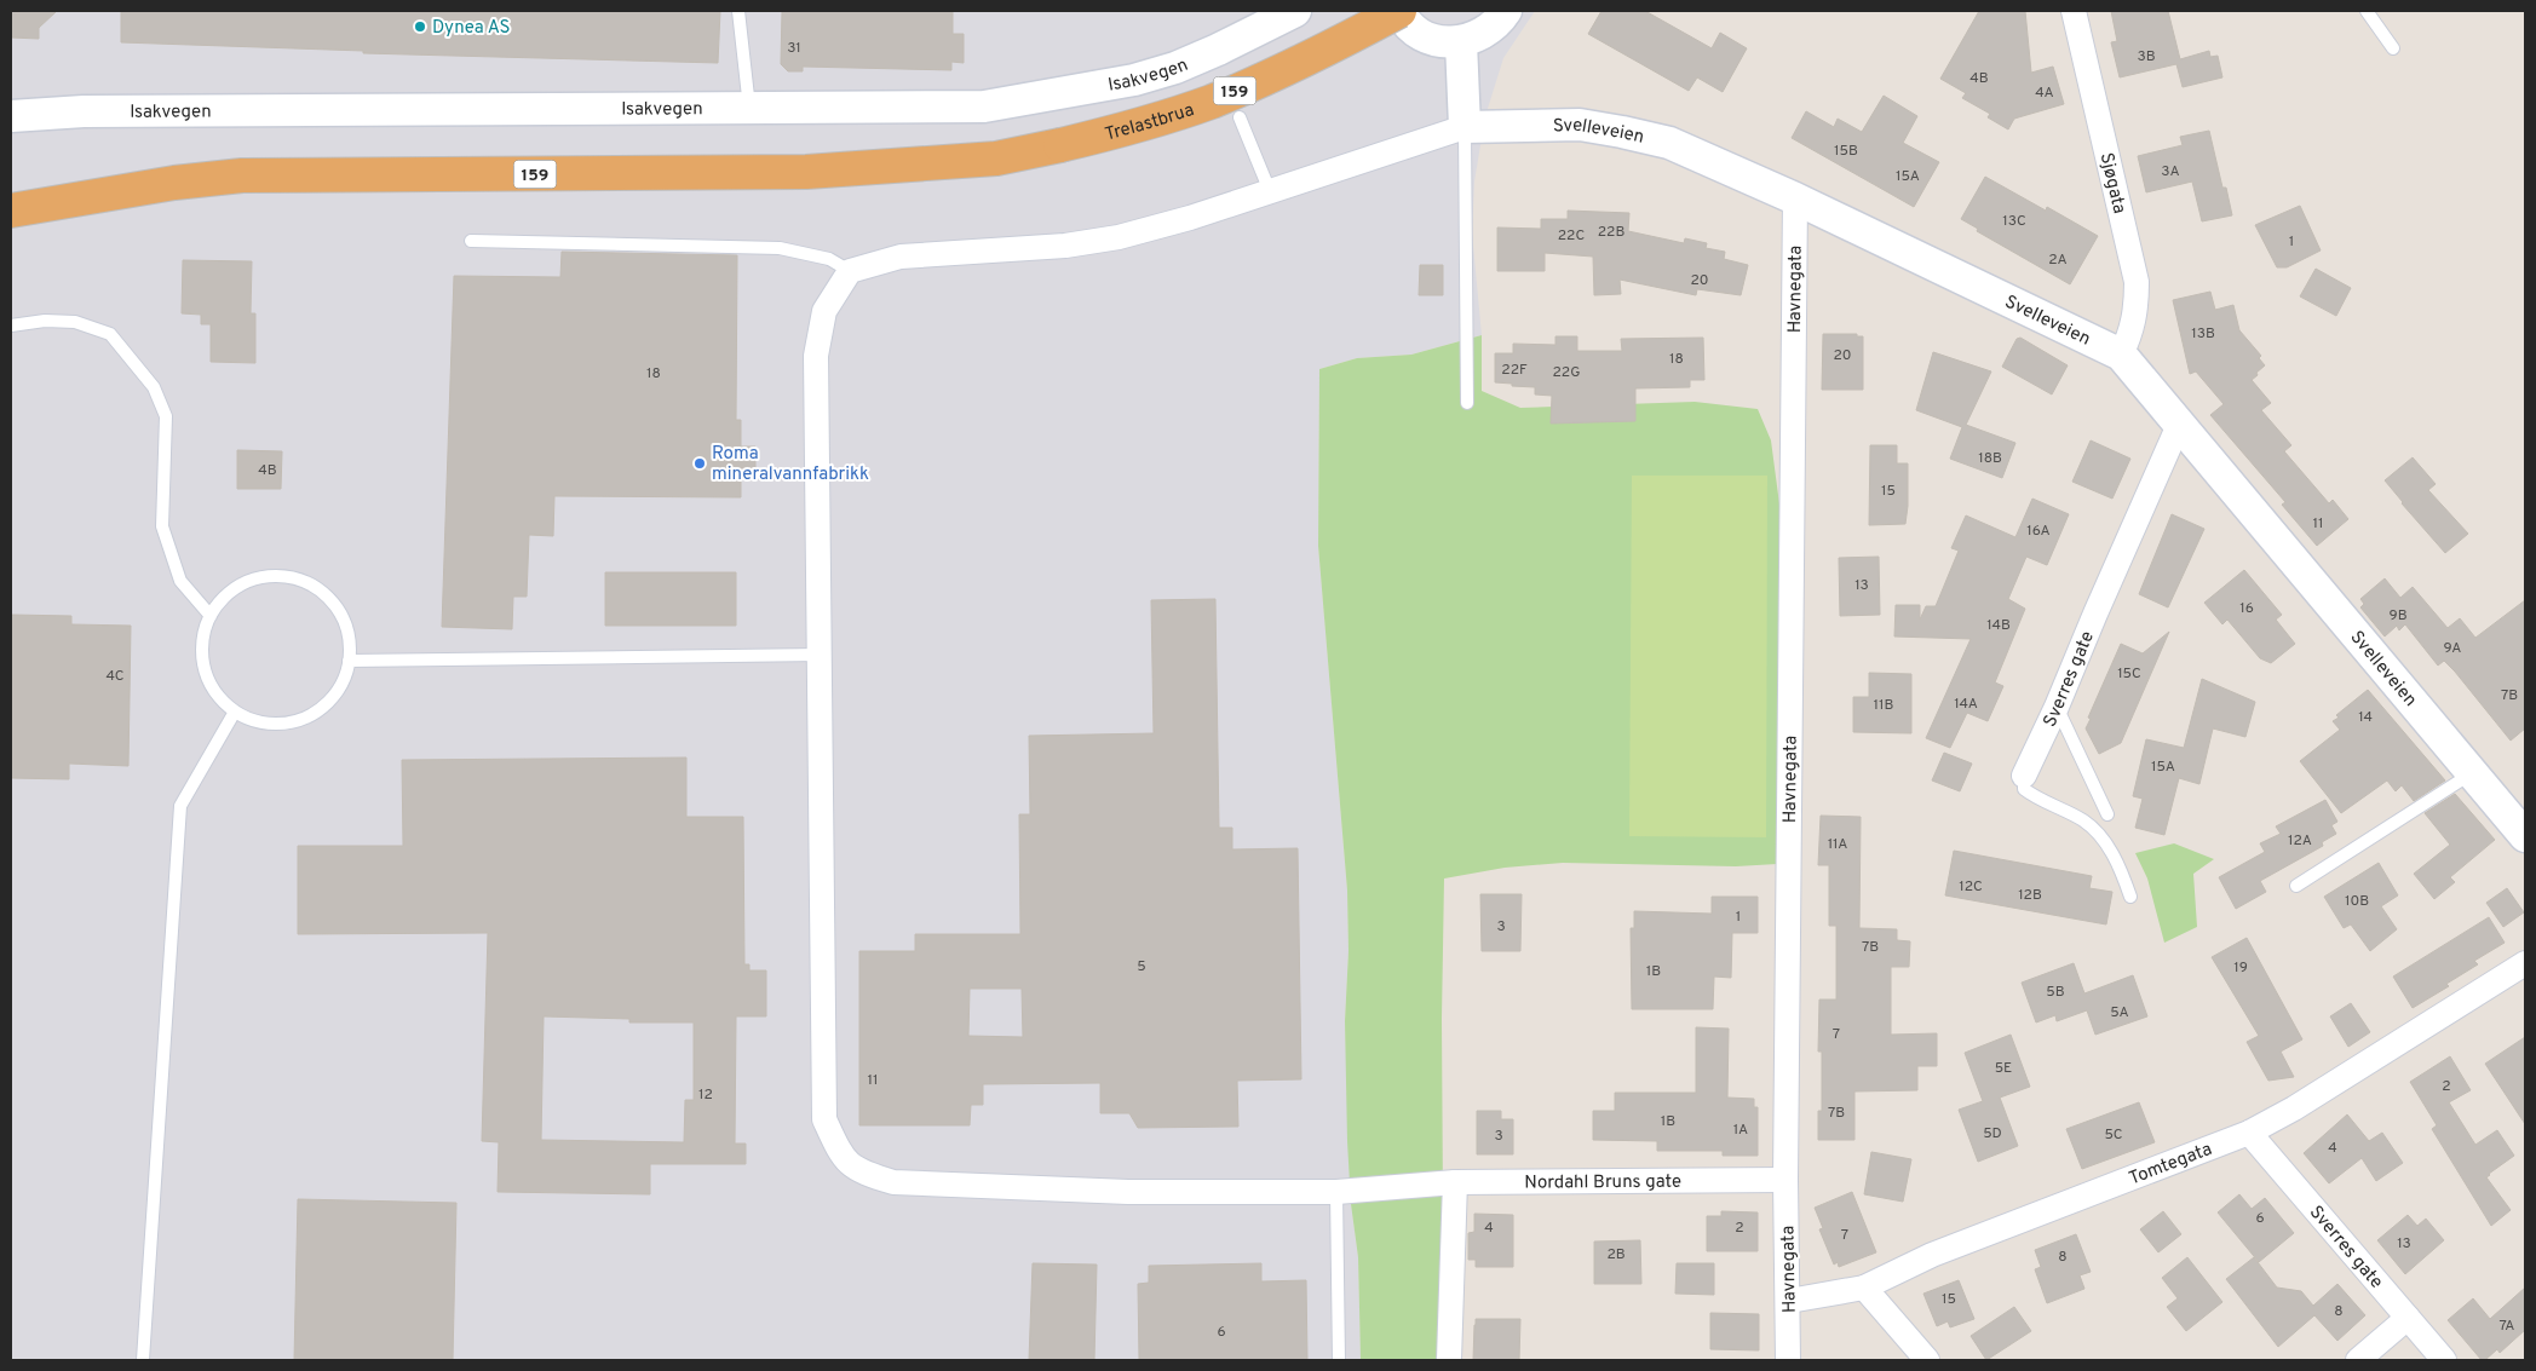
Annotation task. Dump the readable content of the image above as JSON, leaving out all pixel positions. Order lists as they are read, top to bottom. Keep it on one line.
{"streets":{"highway":["159","Trelastbrua"],"street":["Isakvegen","Svelleveien","Sjøgata","Havnegata","Sverres gate","Tomtegata","Nordahl Bruns gate"]},"crossings":[["Svelleveien","Sjøgata"],["Svelleveien","Havnegata"],["Svelleveien","Sverres gate"],["Havnegata","Tomtegata"],["Havnegata","Nordahl Bruns gate"],["Sverres gate","Tomtegata"]],"places":["Dynea AS","Roma mineralvannfabrikk"],"house_numbers":["31","3B","4B","4A","15B","3A","15A","13C","22B","22C","1","2A","20","13B","20","18","22F","22G","18","18B","4B","15","11","16A","13","16","9B","14B","9A","15C","4C","7B","14A","11B","14","15A","12A","11A","12C","12B","10B","1","3","7B","5","19","1B","5B","5A","7","5E","11","2","12","7B","1B","1A","5D","5C","3","4","6","4","2","7","13","2B","8","15","8","7A","6"]}
